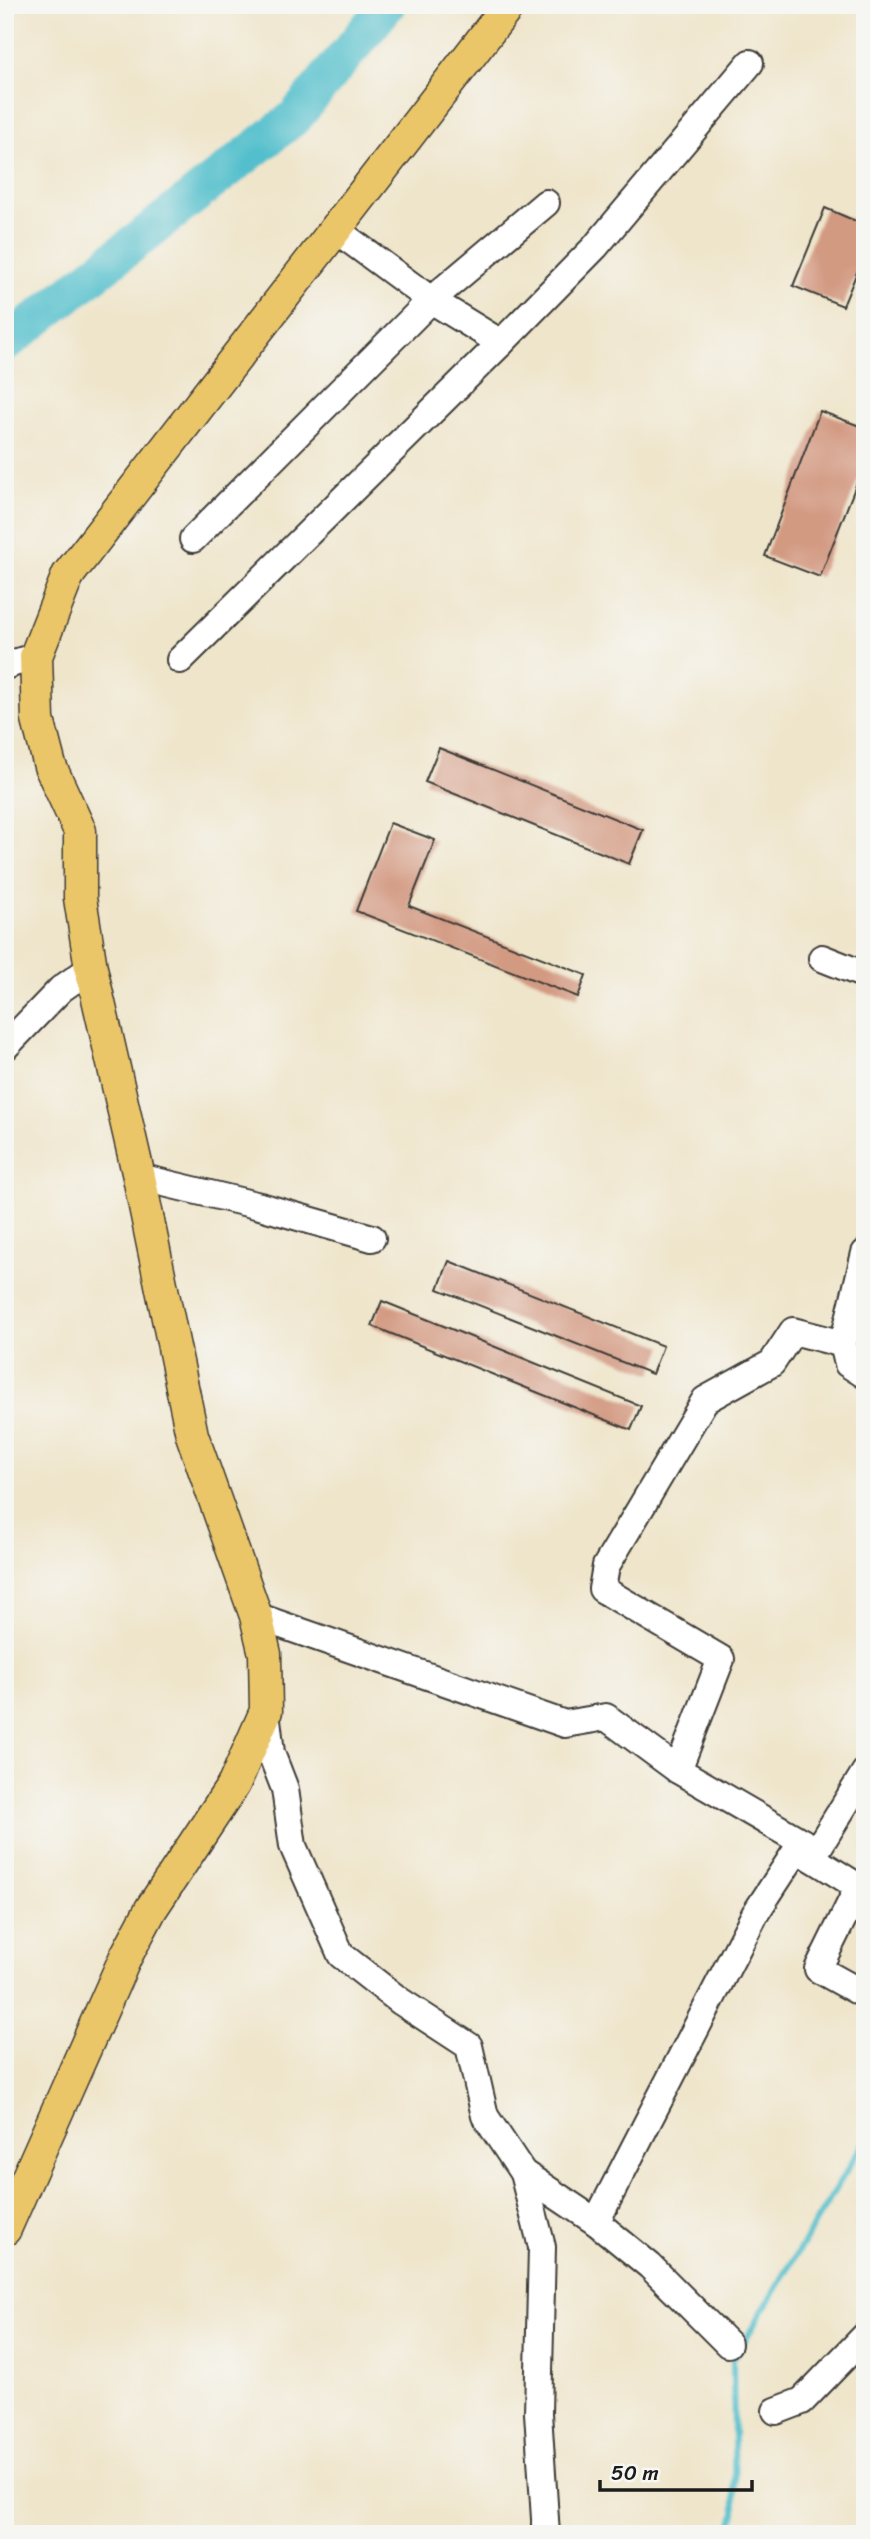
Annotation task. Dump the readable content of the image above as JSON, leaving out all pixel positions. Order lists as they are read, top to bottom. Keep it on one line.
{"scale_bar":"50 m"}
